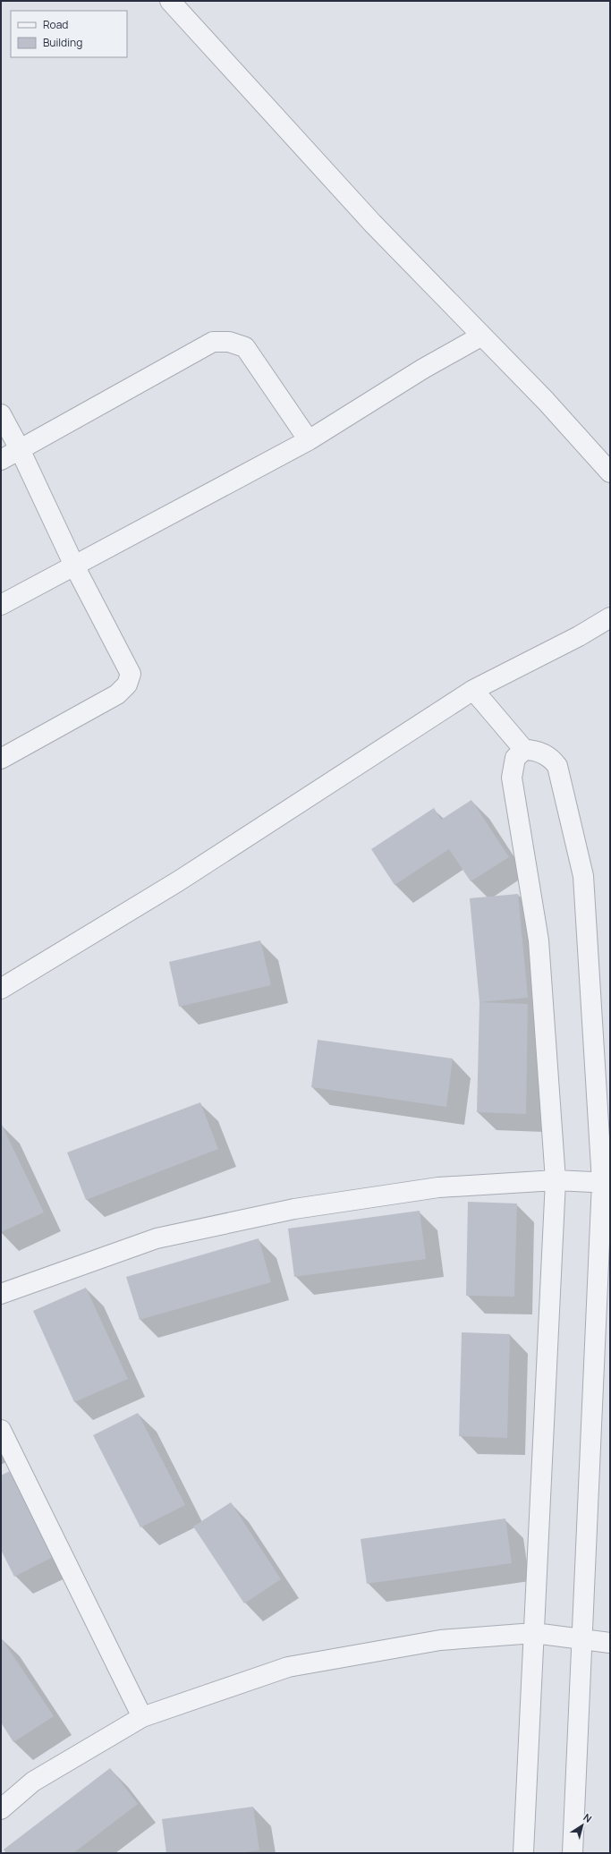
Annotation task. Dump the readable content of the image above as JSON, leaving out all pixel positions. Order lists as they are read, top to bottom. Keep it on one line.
{"legend":["Road","Building"],"north":"top right"}
